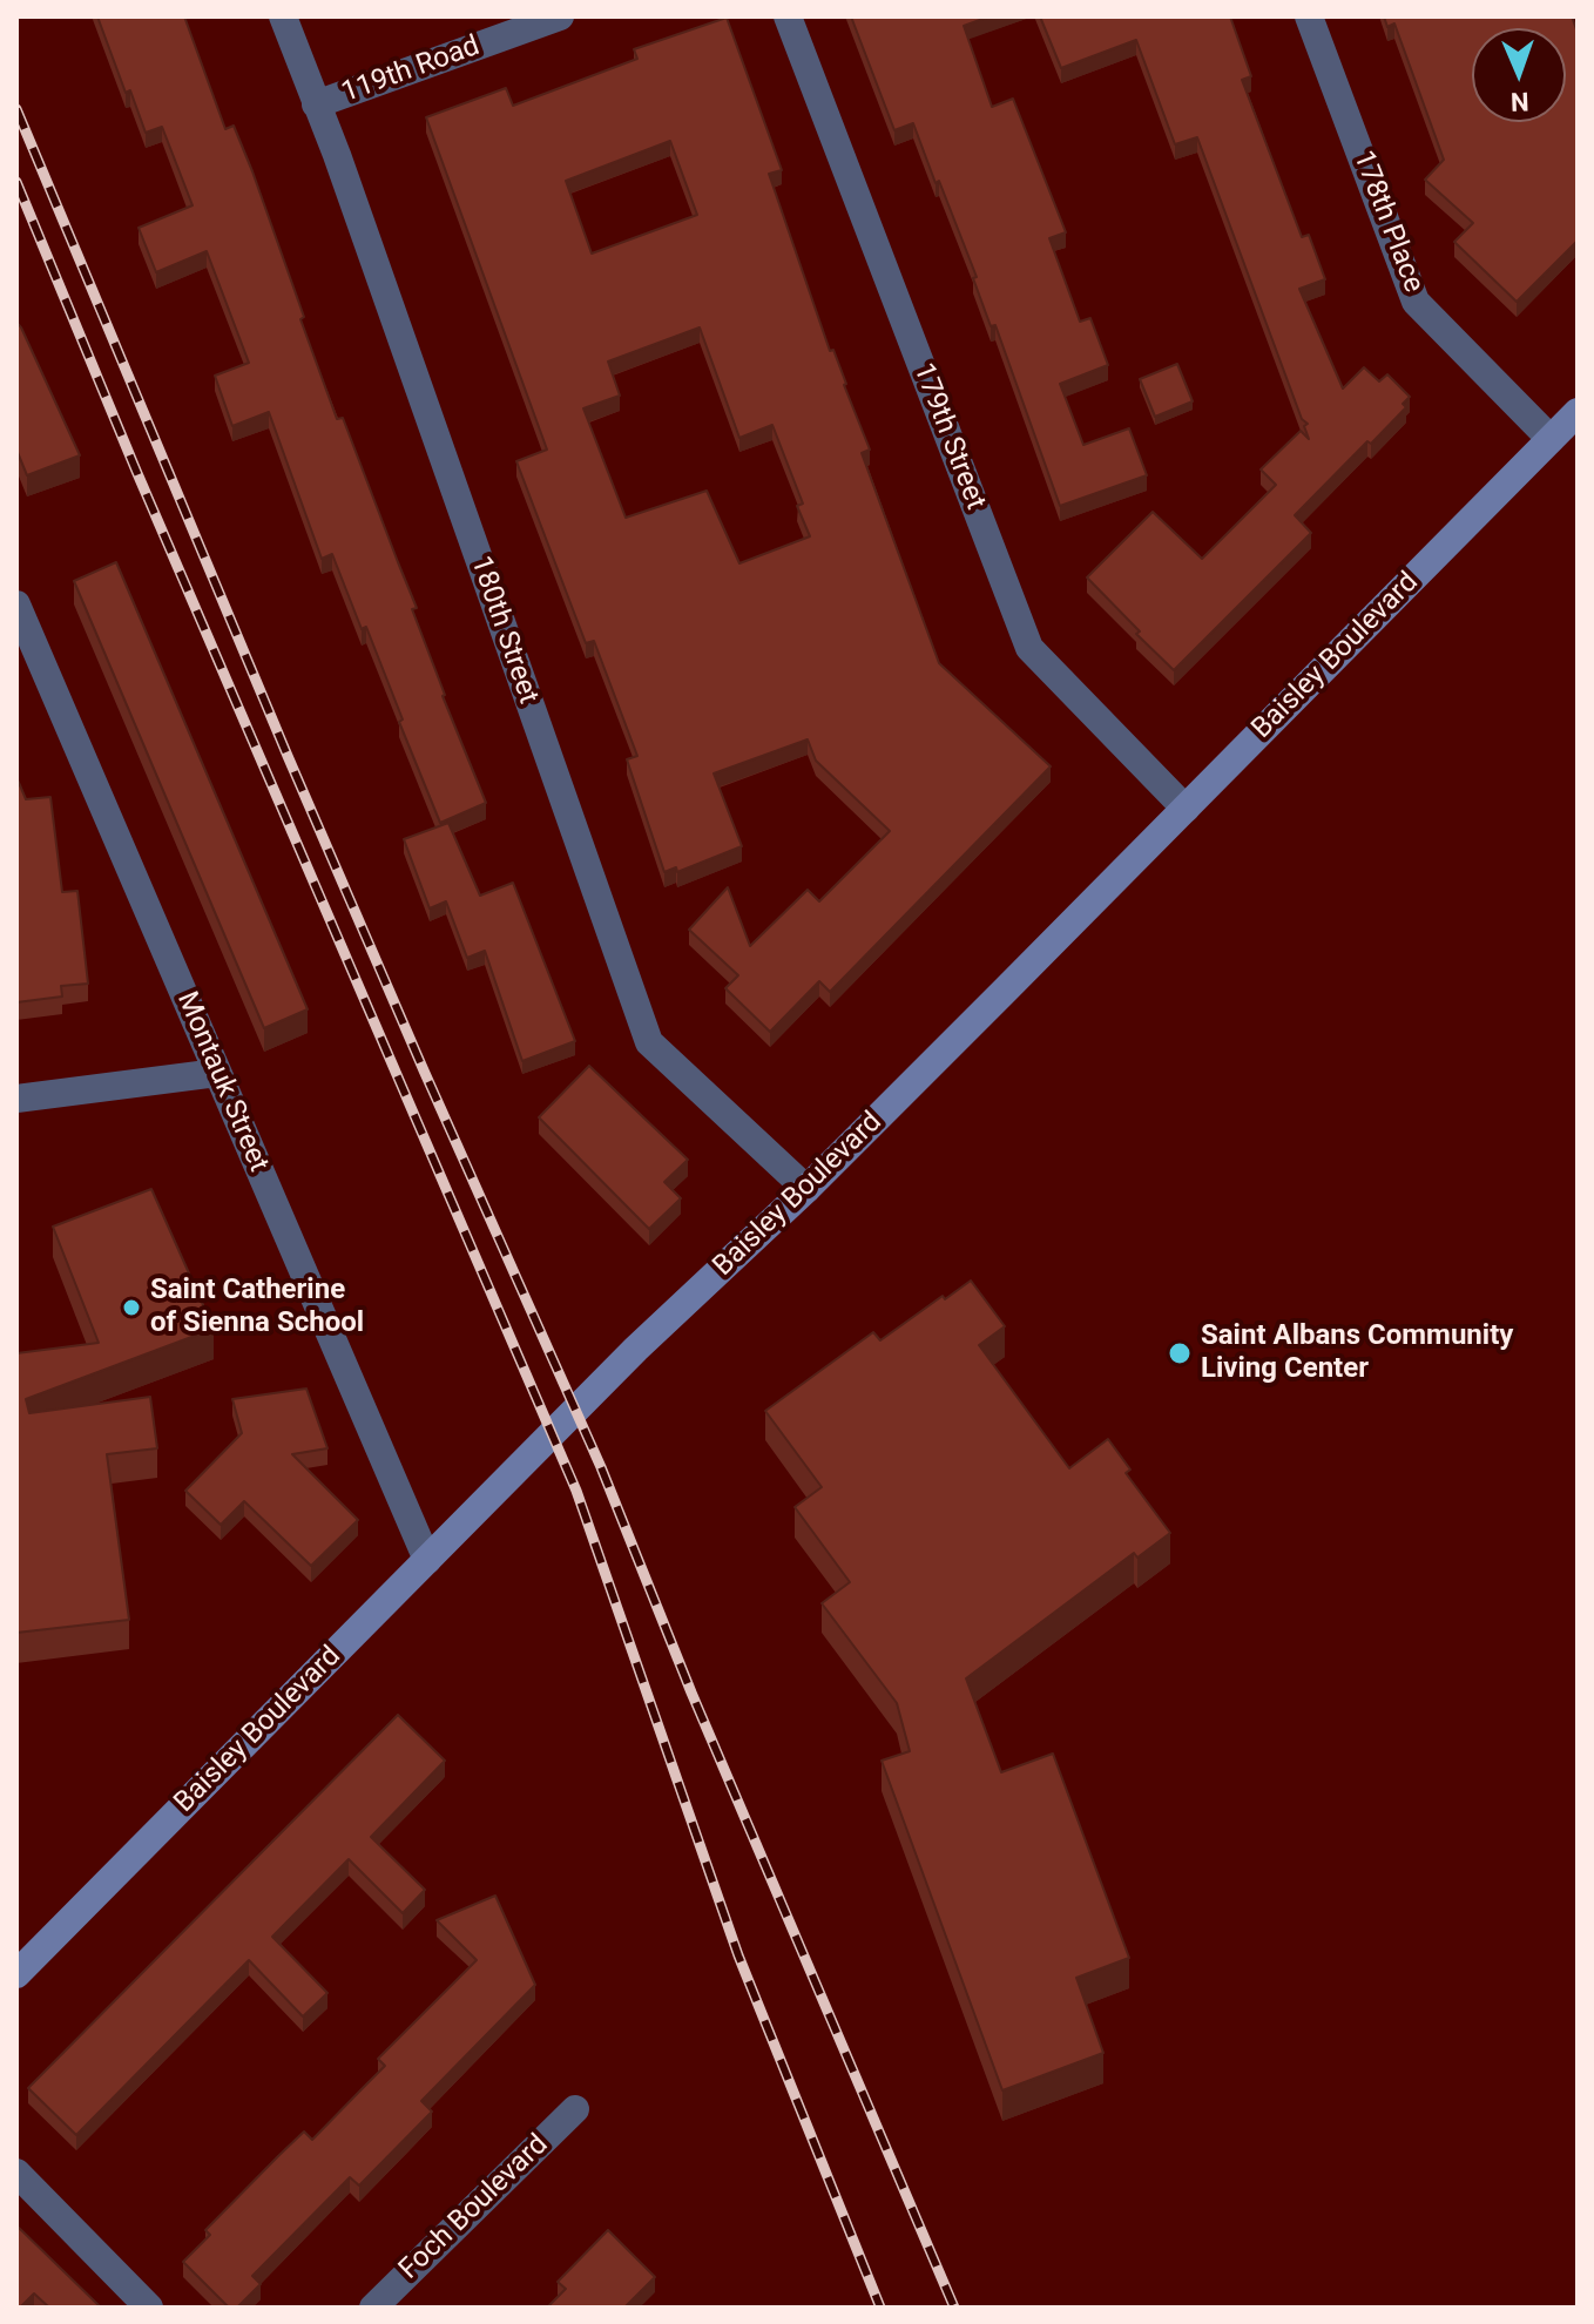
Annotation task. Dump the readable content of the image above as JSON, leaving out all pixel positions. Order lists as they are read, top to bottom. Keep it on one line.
{"streets":{"street":["119th Road","178th Place","179th Street","180th Street","Baisley Boulevard","Montauk Street","Foch Boulevard"]},"crossings":[["119th Road","180th Street"],["178th Place","Baisley Boulevard"],["179th Street","Baisley Boulevard"],["180th Street","Baisley Boulevard"],["Baisley Boulevard","Montauk Street"]],"places":["Saint Catherine of Sienna School","Saint Albans Community Living Center"],"north":"bottom"}
